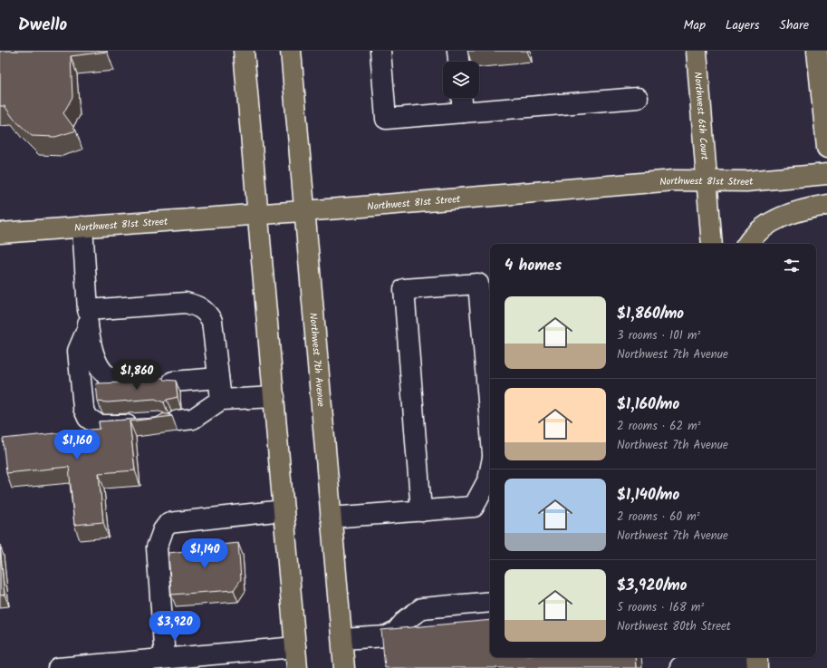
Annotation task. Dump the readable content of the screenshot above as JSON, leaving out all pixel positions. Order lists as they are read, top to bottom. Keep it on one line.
{"streets":{"main road":["Northwest 6th Court","Northwest 81st Street","Northwest 7th Avenue"]},"crossings":[["Northwest 6th Court","Northwest 81st Street"],["Northwest 81st Street","Northwest 7th Avenue"]],"page":{"header":"Dwello","nav":["Map","Layers","Share"],"heading":"4 homes","list":[{"name":"$1,860/mo","note":"3 rooms · 101 m² · Northwest 7th Avenue"},{"name":"$1,160/mo","note":"2 rooms · 62 m² · Northwest 7th Avenue"},{"name":"$1,140/mo","note":"2 rooms · 60 m² · Northwest 7th Avenue"},{"name":"$3,920/mo","note":"5 rooms · 168 m² · Northwest 80th Street"}],"price":["$1,860","$1,160","$1,140","$3,920"]}}
